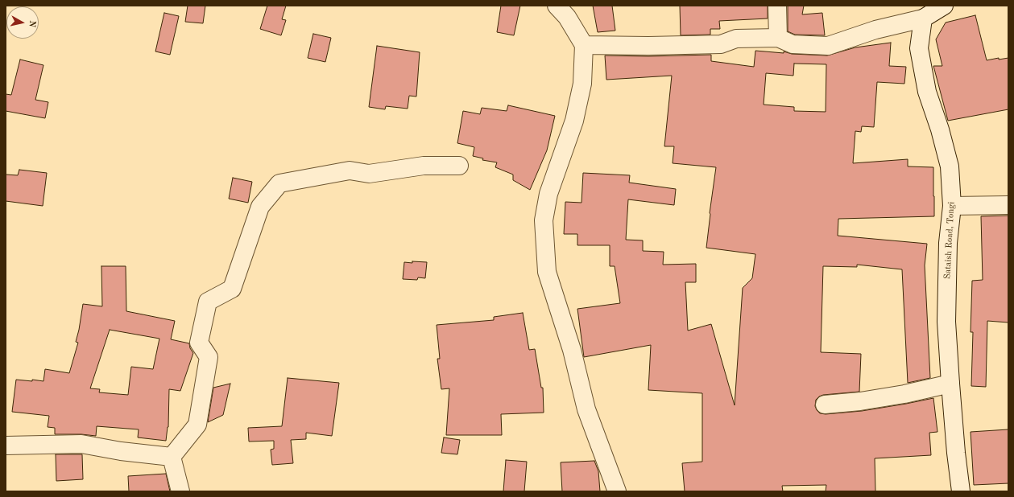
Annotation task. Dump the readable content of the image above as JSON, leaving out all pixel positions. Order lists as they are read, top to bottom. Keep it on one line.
{"streets":{"street":["Sataish Road, Tongi"]},"north":"right"}
